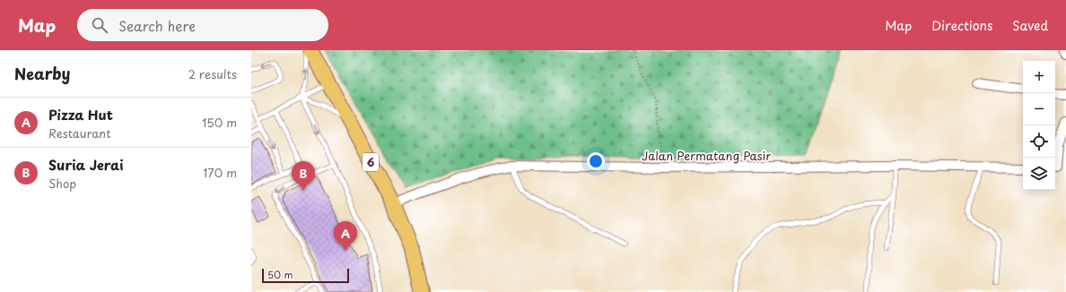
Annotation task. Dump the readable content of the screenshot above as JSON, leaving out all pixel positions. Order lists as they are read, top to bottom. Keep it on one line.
{"streets":{"main road":["6"],"street":["Jalan Permatang Pasir"]},"crossings":[["Jalan Permatang Pasir","6"]],"scale_bar":"50 m","page":{"header":"Map","search":"Search here","nav":["Map","Directions","Saved"],"heading":["Nearby","2 results"],"map_buttons":["+","−"],"list":[{"mark":"A","name":"Pizza Hut","note":"Restaurant","value":"150 m"},{"mark":"B","name":"Suria Jerai","note":"Shop","value":"170 m"}],"pins":["B","A"],"scale":"50 m"}}
